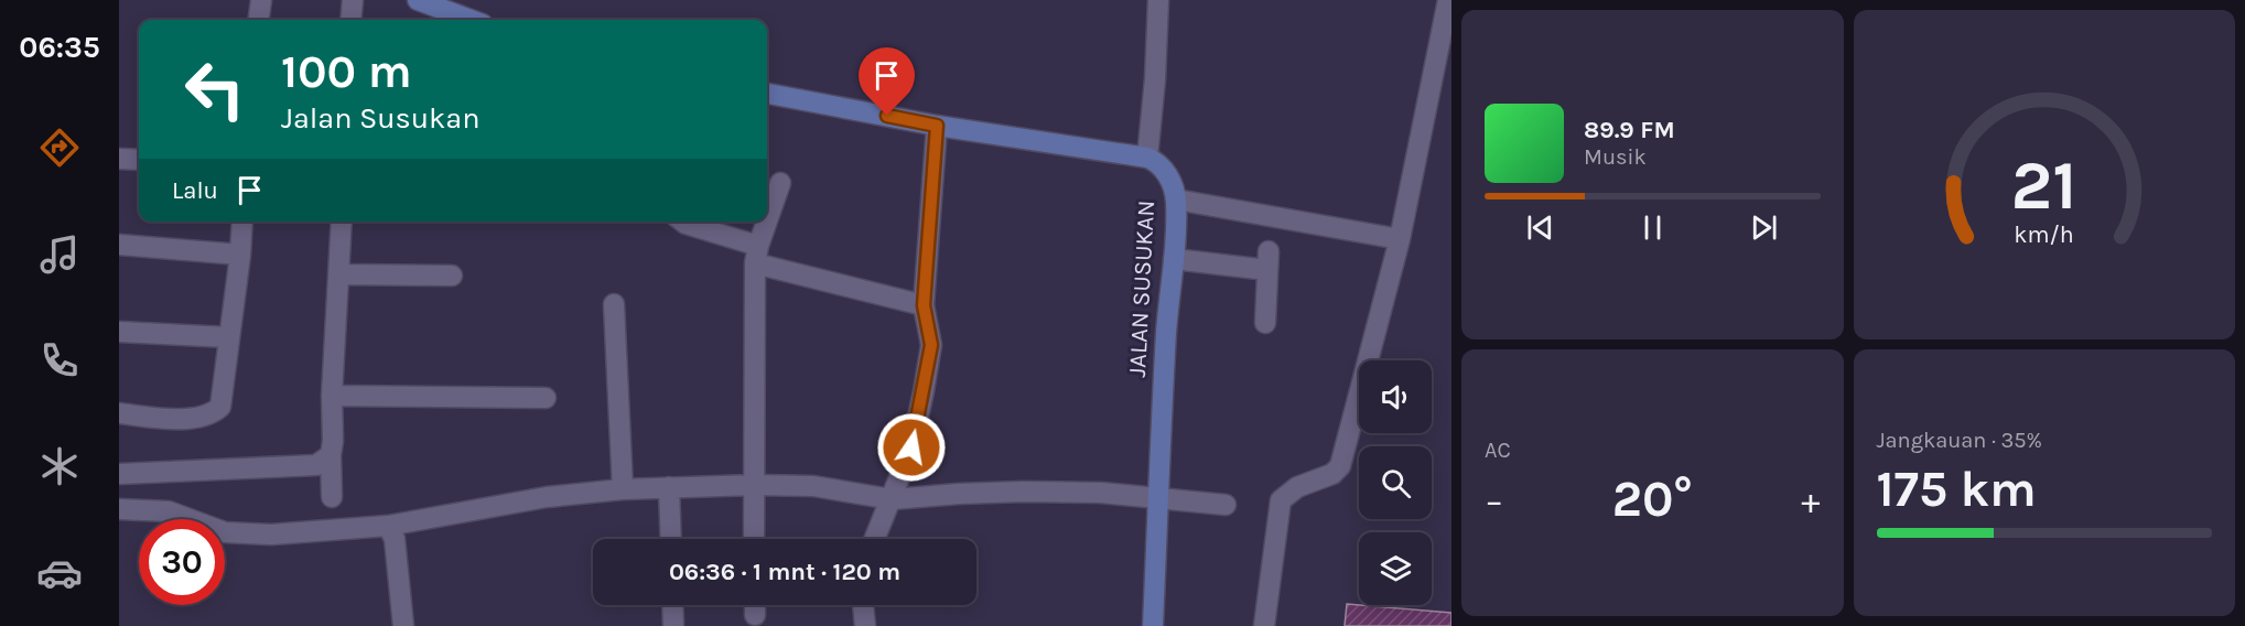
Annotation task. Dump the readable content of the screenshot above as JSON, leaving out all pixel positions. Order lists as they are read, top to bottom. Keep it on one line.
{"streets":{"street":["JALAN SUSUKAN"]},"page":{"tabs":"06:35","turn":["100 m","Jalan Susukan"],"song":["89.9 FM","Musik"],"then":"Lalu","tile":["AC",["Jangkauan · 35%","175 km"]],"heat":["−","20°","+"],"limit":"30","trip":"06:36 · 1 mnt · 120 m","gauge":["21","km/h"]}}
